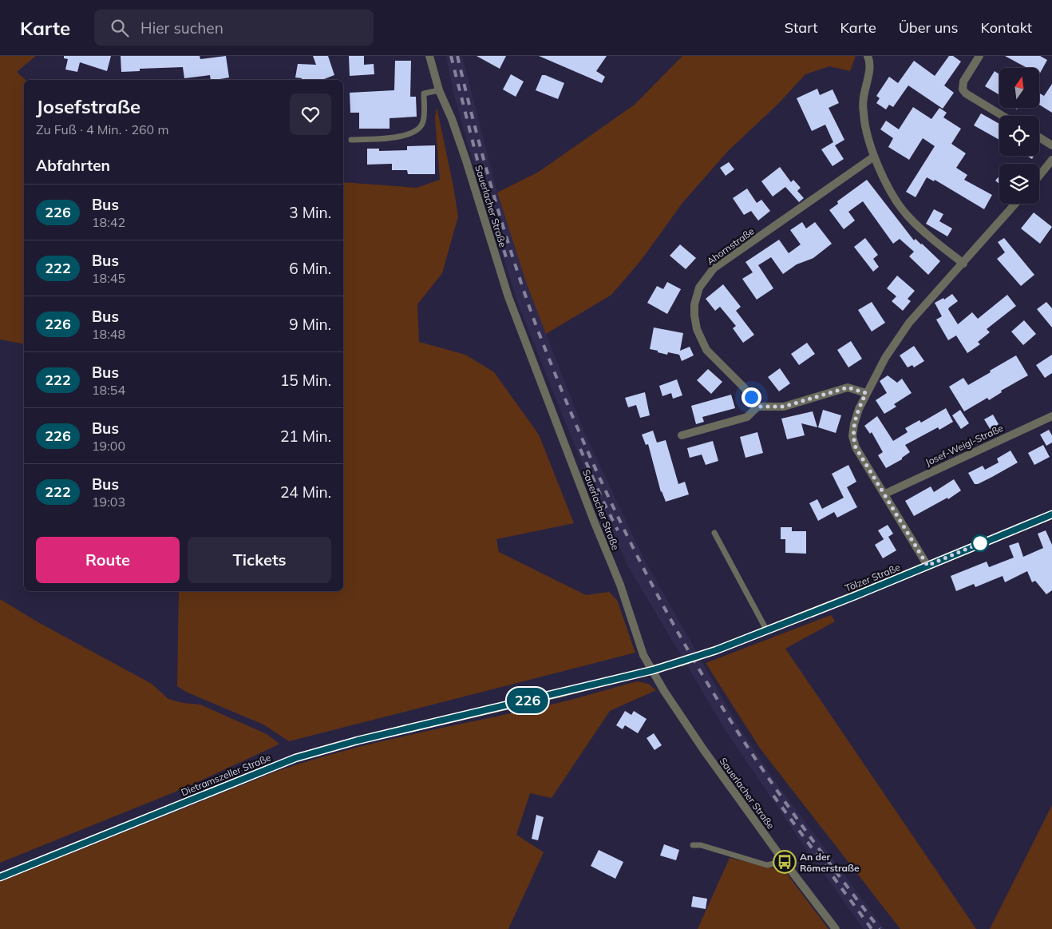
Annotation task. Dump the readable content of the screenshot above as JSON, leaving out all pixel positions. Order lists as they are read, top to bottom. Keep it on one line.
{"streets":{"main road":["Tölzer Straße","Dietramszeller Straße"],"street":["Sauerlacher Straße","Ahornstraße","Josef-Weigl-Straße"]},"crossings":[["Sauerlacher Straße","Tölzer Straße"],["Sauerlacher Straße","Dietramszeller Straße"],["Tölzer Straße","Dietramszeller Straße"]],"places":{"bus stop":["An der Römerstraße"]},"lines":["bus line 226"],"north":"top","page":{"header":"Karte","search":"Hier suchen","nav":["Start","Karte","Über uns","Kontakt"],"on_map":"226","heading":[["Josefstraße","Zu Fuß · 4 Min. · 260 m"],"Abfahrten"],"list":[{"mark":"226","name":"Bus","note":"18:42","value":"3 Min."},{"mark":"222","name":"Bus","note":"18:45","value":"6 Min."},{"mark":"226","name":"Bus","note":"18:48","value":"9 Min."},{"mark":"222","name":"Bus","note":"18:54","value":"15 Min."},{"mark":"226","name":"Bus","note":"19:00","value":"21 Min."},{"mark":"222","name":"Bus","note":"19:03","value":"24 Min."}],"buttons":["Route","Tickets"]}}
